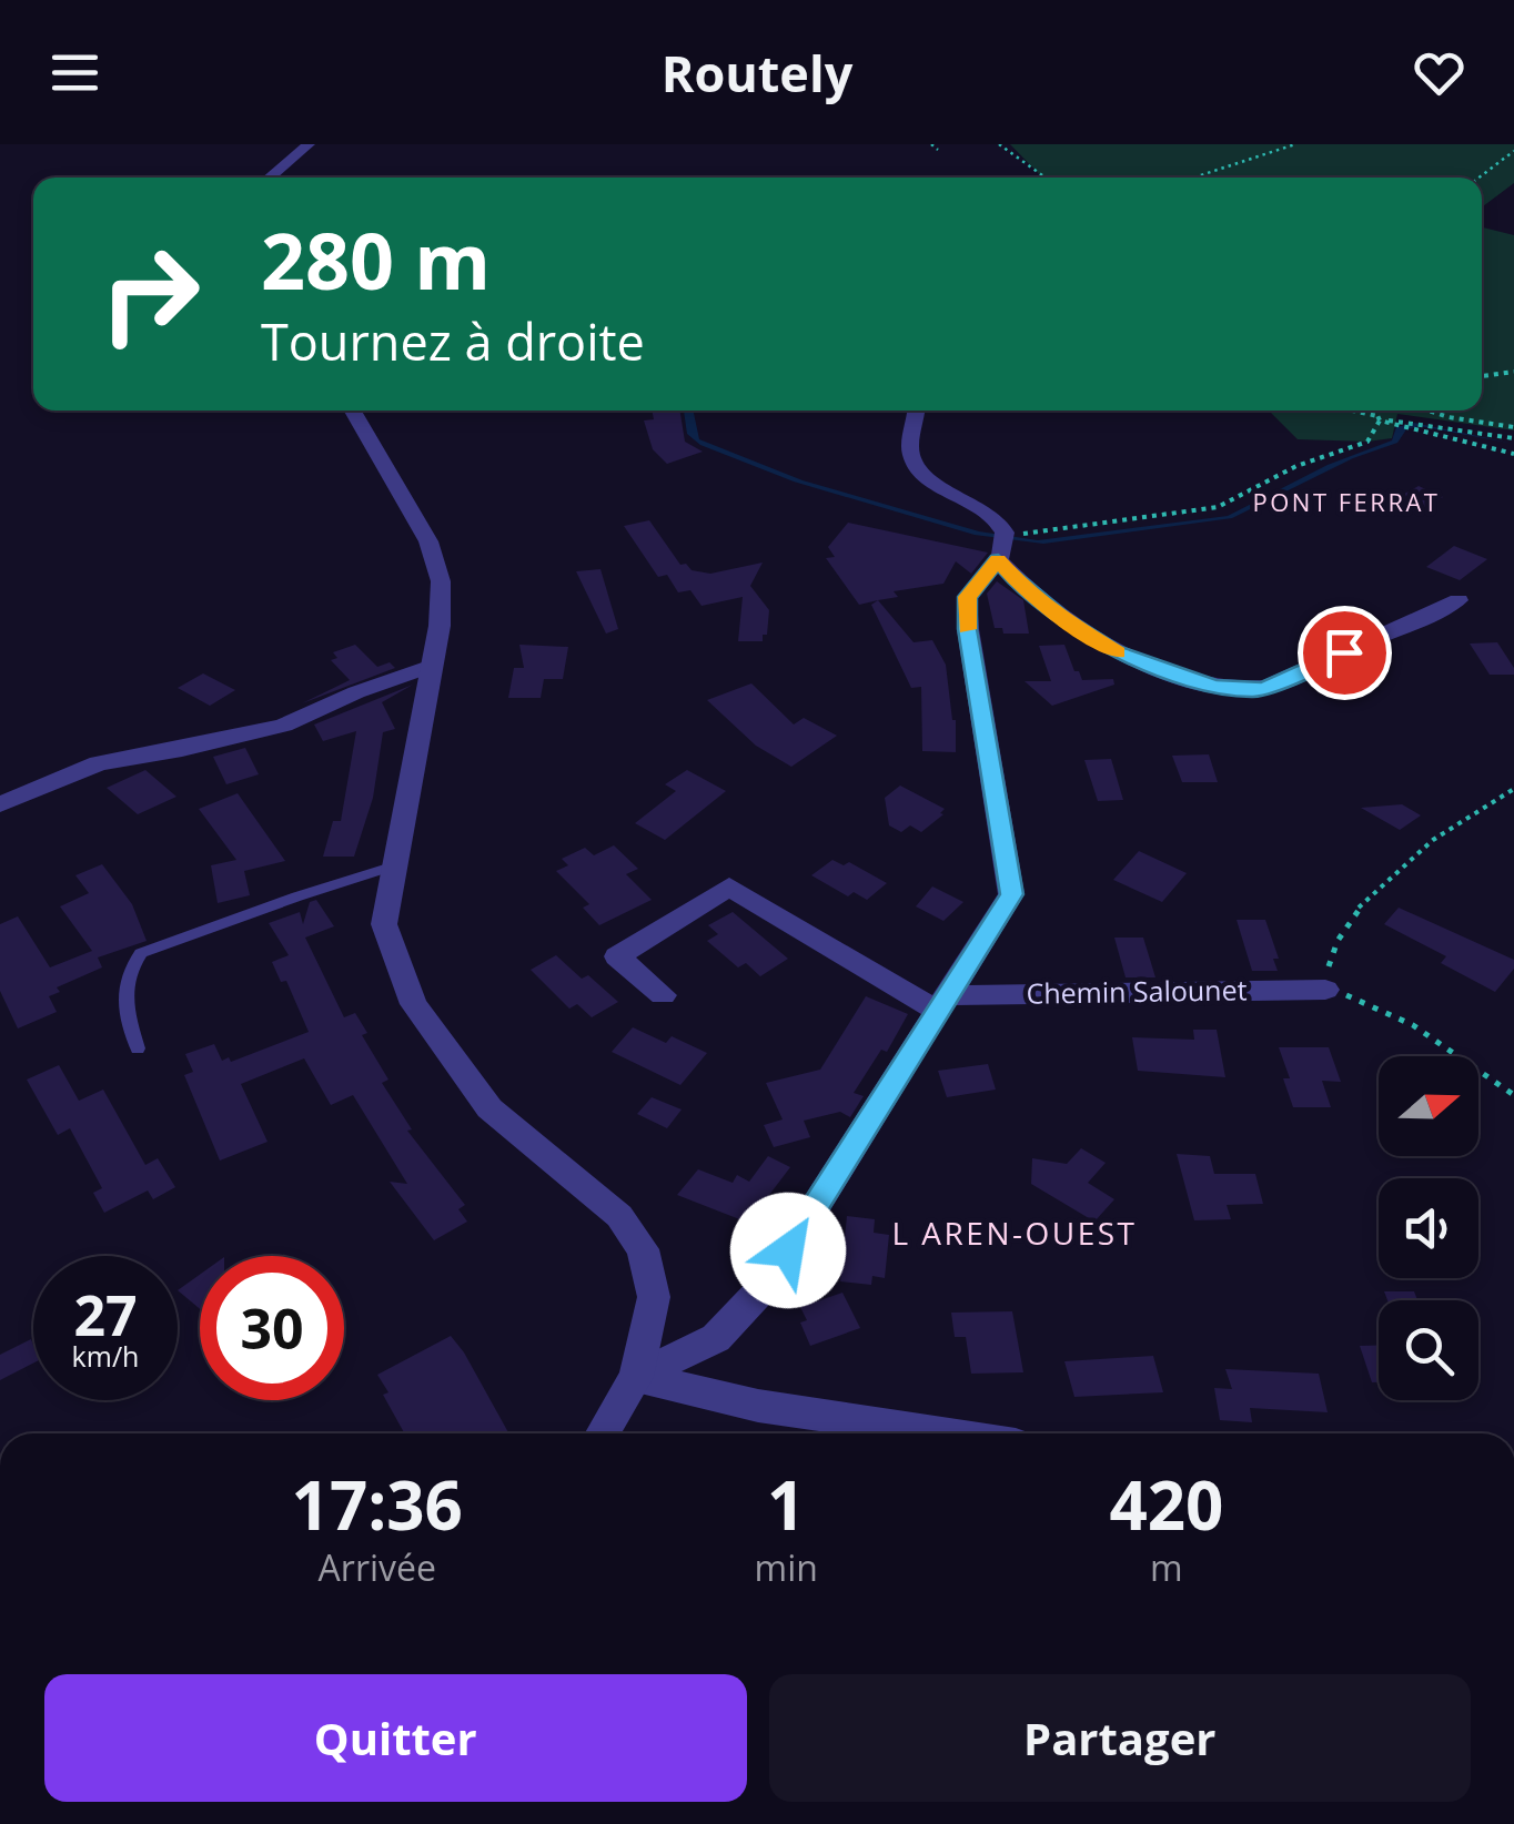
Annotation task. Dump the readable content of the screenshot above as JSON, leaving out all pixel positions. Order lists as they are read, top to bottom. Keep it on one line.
{"streets":{"street":["Chemin Salounet"]},"districts":["PONT FERRAT","L AREN-OUEST"],"north":"right","page":{"header":"Routely","turn":["280 m","Tournez à droite"],"speed":"27 km/h","limit":"30","eta":["17:36","Arrivée","1","min","420","m"],"buttons":["Quitter","Partager"]}}
